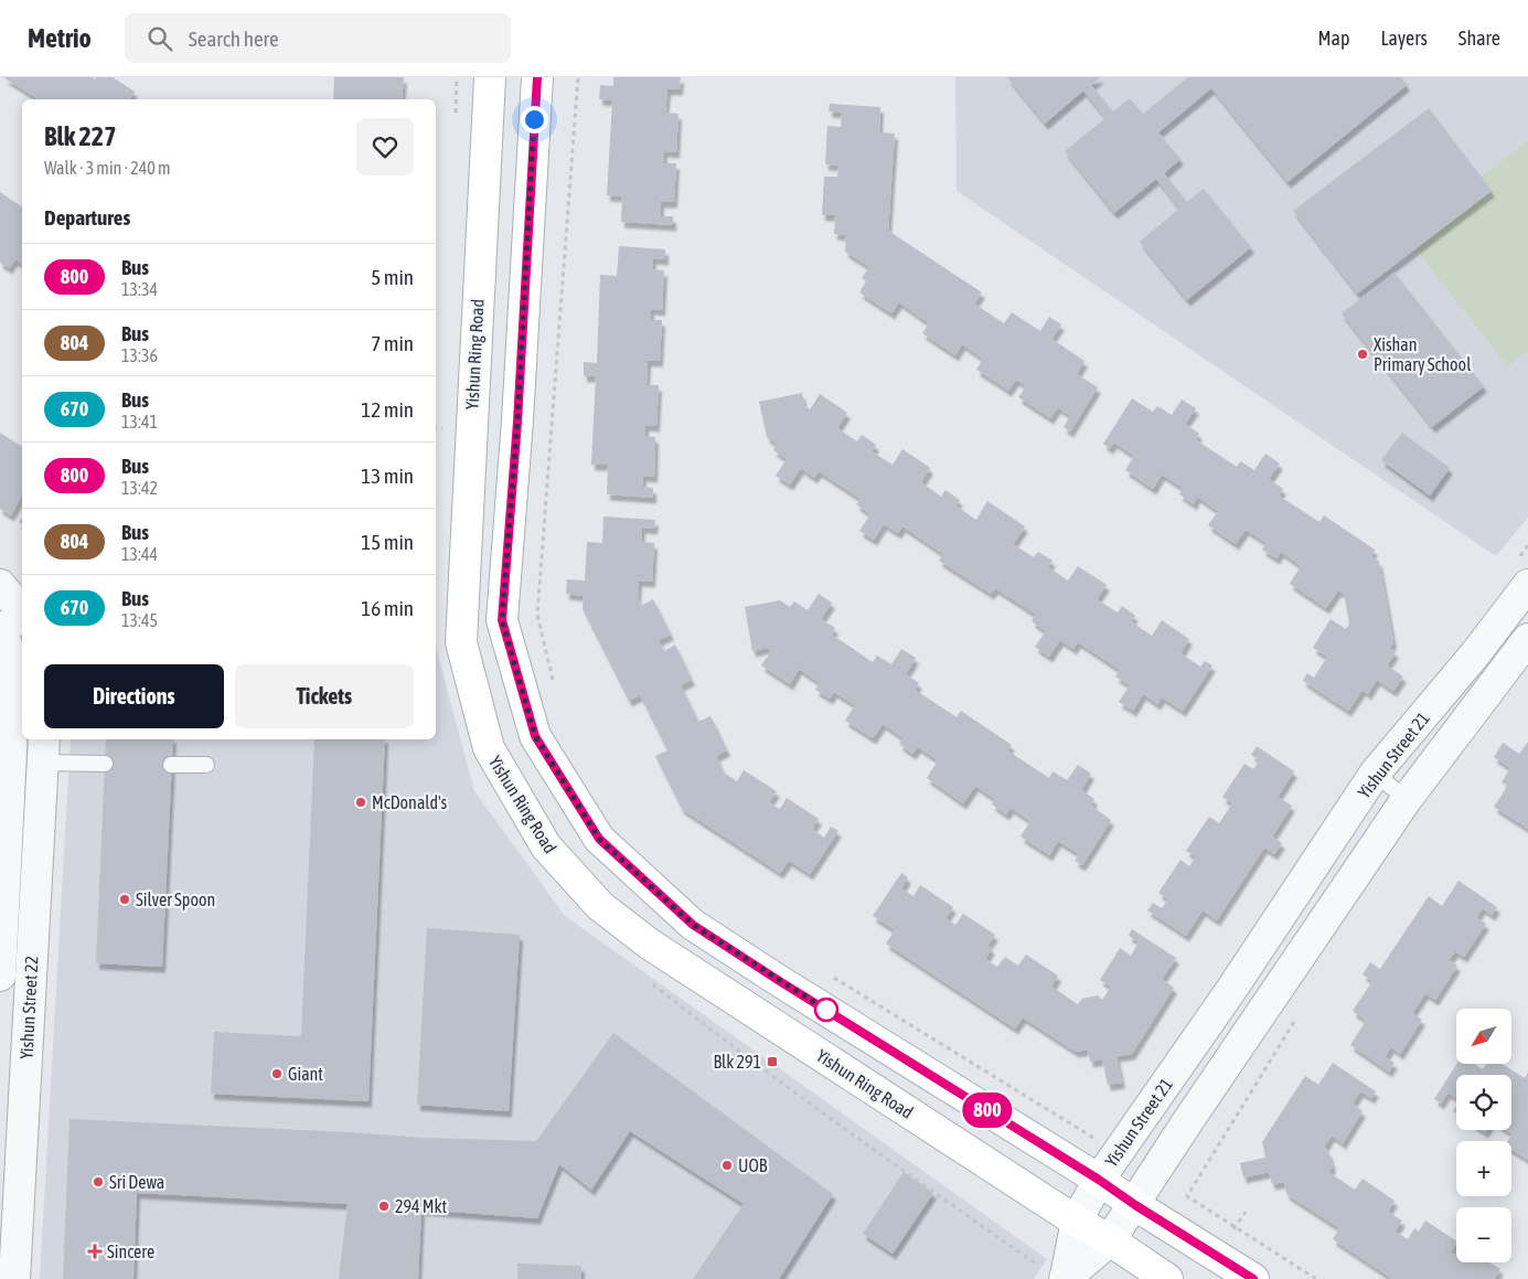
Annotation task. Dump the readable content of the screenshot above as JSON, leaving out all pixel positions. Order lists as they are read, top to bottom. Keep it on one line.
{"streets":{"main road":["Yishun Ring Road"],"street":["Yishun Street 21","Yishun Street 22"]},"crossings":[["Yishun Ring Road","Yishun Street 21"]],"places":{"other":["Xishan Primary School","McDonald's","Silver Spoon","Giant","UOB","Sri Dewa","294 Mkt"],"transit":["Blk 291"],"health":["Sincere"]},"lines":["bus line 800"],"north":"bottom left","page":{"header":"Metrio","search":"Search here","nav":["Map","Layers","Share"],"on_map":"800","heading":[["Blk 227","Walk · 3 min · 240 m"],"Departures"],"list":[{"mark":"800","name":"Bus","note":"13:34","value":"5 min"},{"mark":"804","name":"Bus","note":"13:36","value":"7 min"},{"mark":"670","name":"Bus","note":"13:41","value":"12 min"},{"mark":"800","name":"Bus","note":"13:42","value":"13 min"},{"mark":"804","name":"Bus","note":"13:44","value":"15 min"},{"mark":"670","name":"Bus","note":"13:45","value":"16 min"}],"buttons":["Directions","Tickets"],"map_buttons":["+","−"]}}
